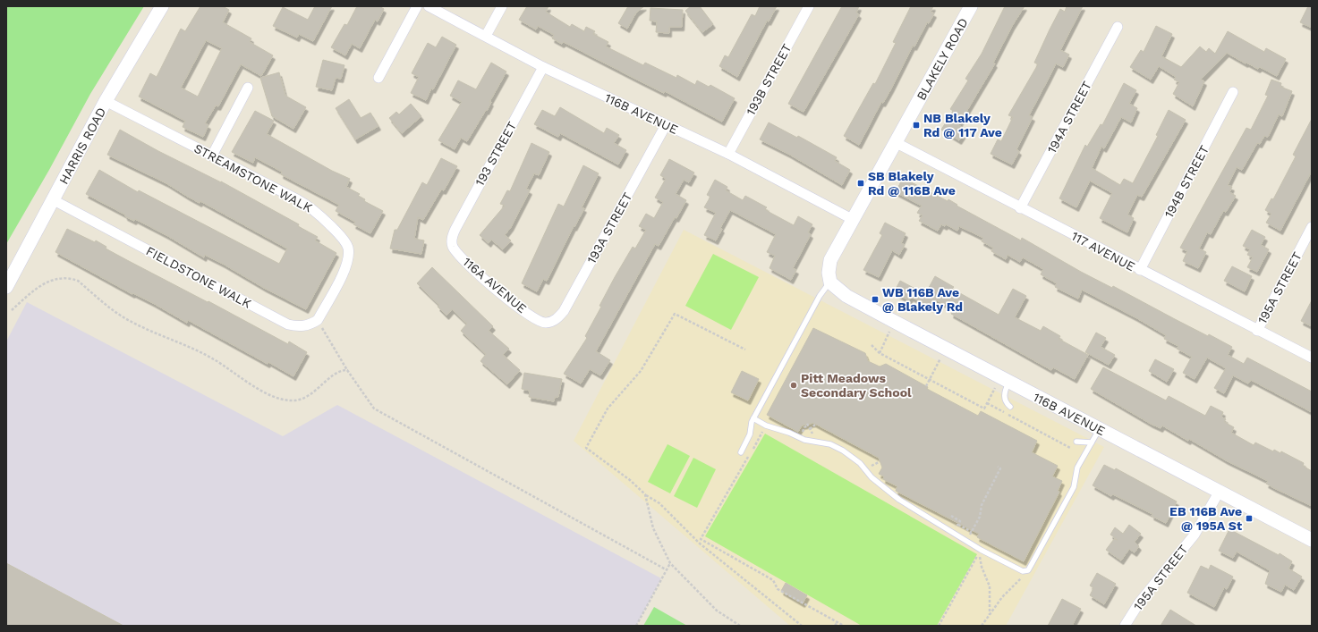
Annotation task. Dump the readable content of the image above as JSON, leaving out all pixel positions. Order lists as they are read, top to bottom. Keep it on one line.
{"streets":{"street":["BLAKELY ROAD","193B STREET","116B AVENUE","194A STREET","HARRIS ROAD","193 STREET","STREAMSTONE WALK","194B STREET","193A STREET","117 AVENUE","FIELDSTONE WALK","116A AVENUE","195A STREET"]},"crossings":[["BLAKELY ROAD","116B AVENUE"],["BLAKELY ROAD","117 AVENUE"],["193B STREET","116B AVENUE"],["116B AVENUE","193 STREET"],["116B AVENUE","193A STREET"],["116B AVENUE","195A STREET"],["194A STREET","117 AVENUE"],["HARRIS ROAD","STREAMSTONE WALK"],["HARRIS ROAD","FIELDSTONE WALK"],["193 STREET","116A AVENUE"],["STREAMSTONE WALK","FIELDSTONE WALK"],["194B STREET","117 AVENUE"],["193A STREET","116A AVENUE"],["117 AVENUE","195A STREET"]],"places":{"transit":["NB Blakely Rd @ 117 Ave","SB Blakely Rd @ 116B Ave","WB 116B Ave @ Blakely Rd","EB 116B Ave @ 195A St"],"other":["Pitt Meadows Secondary School"]}}
